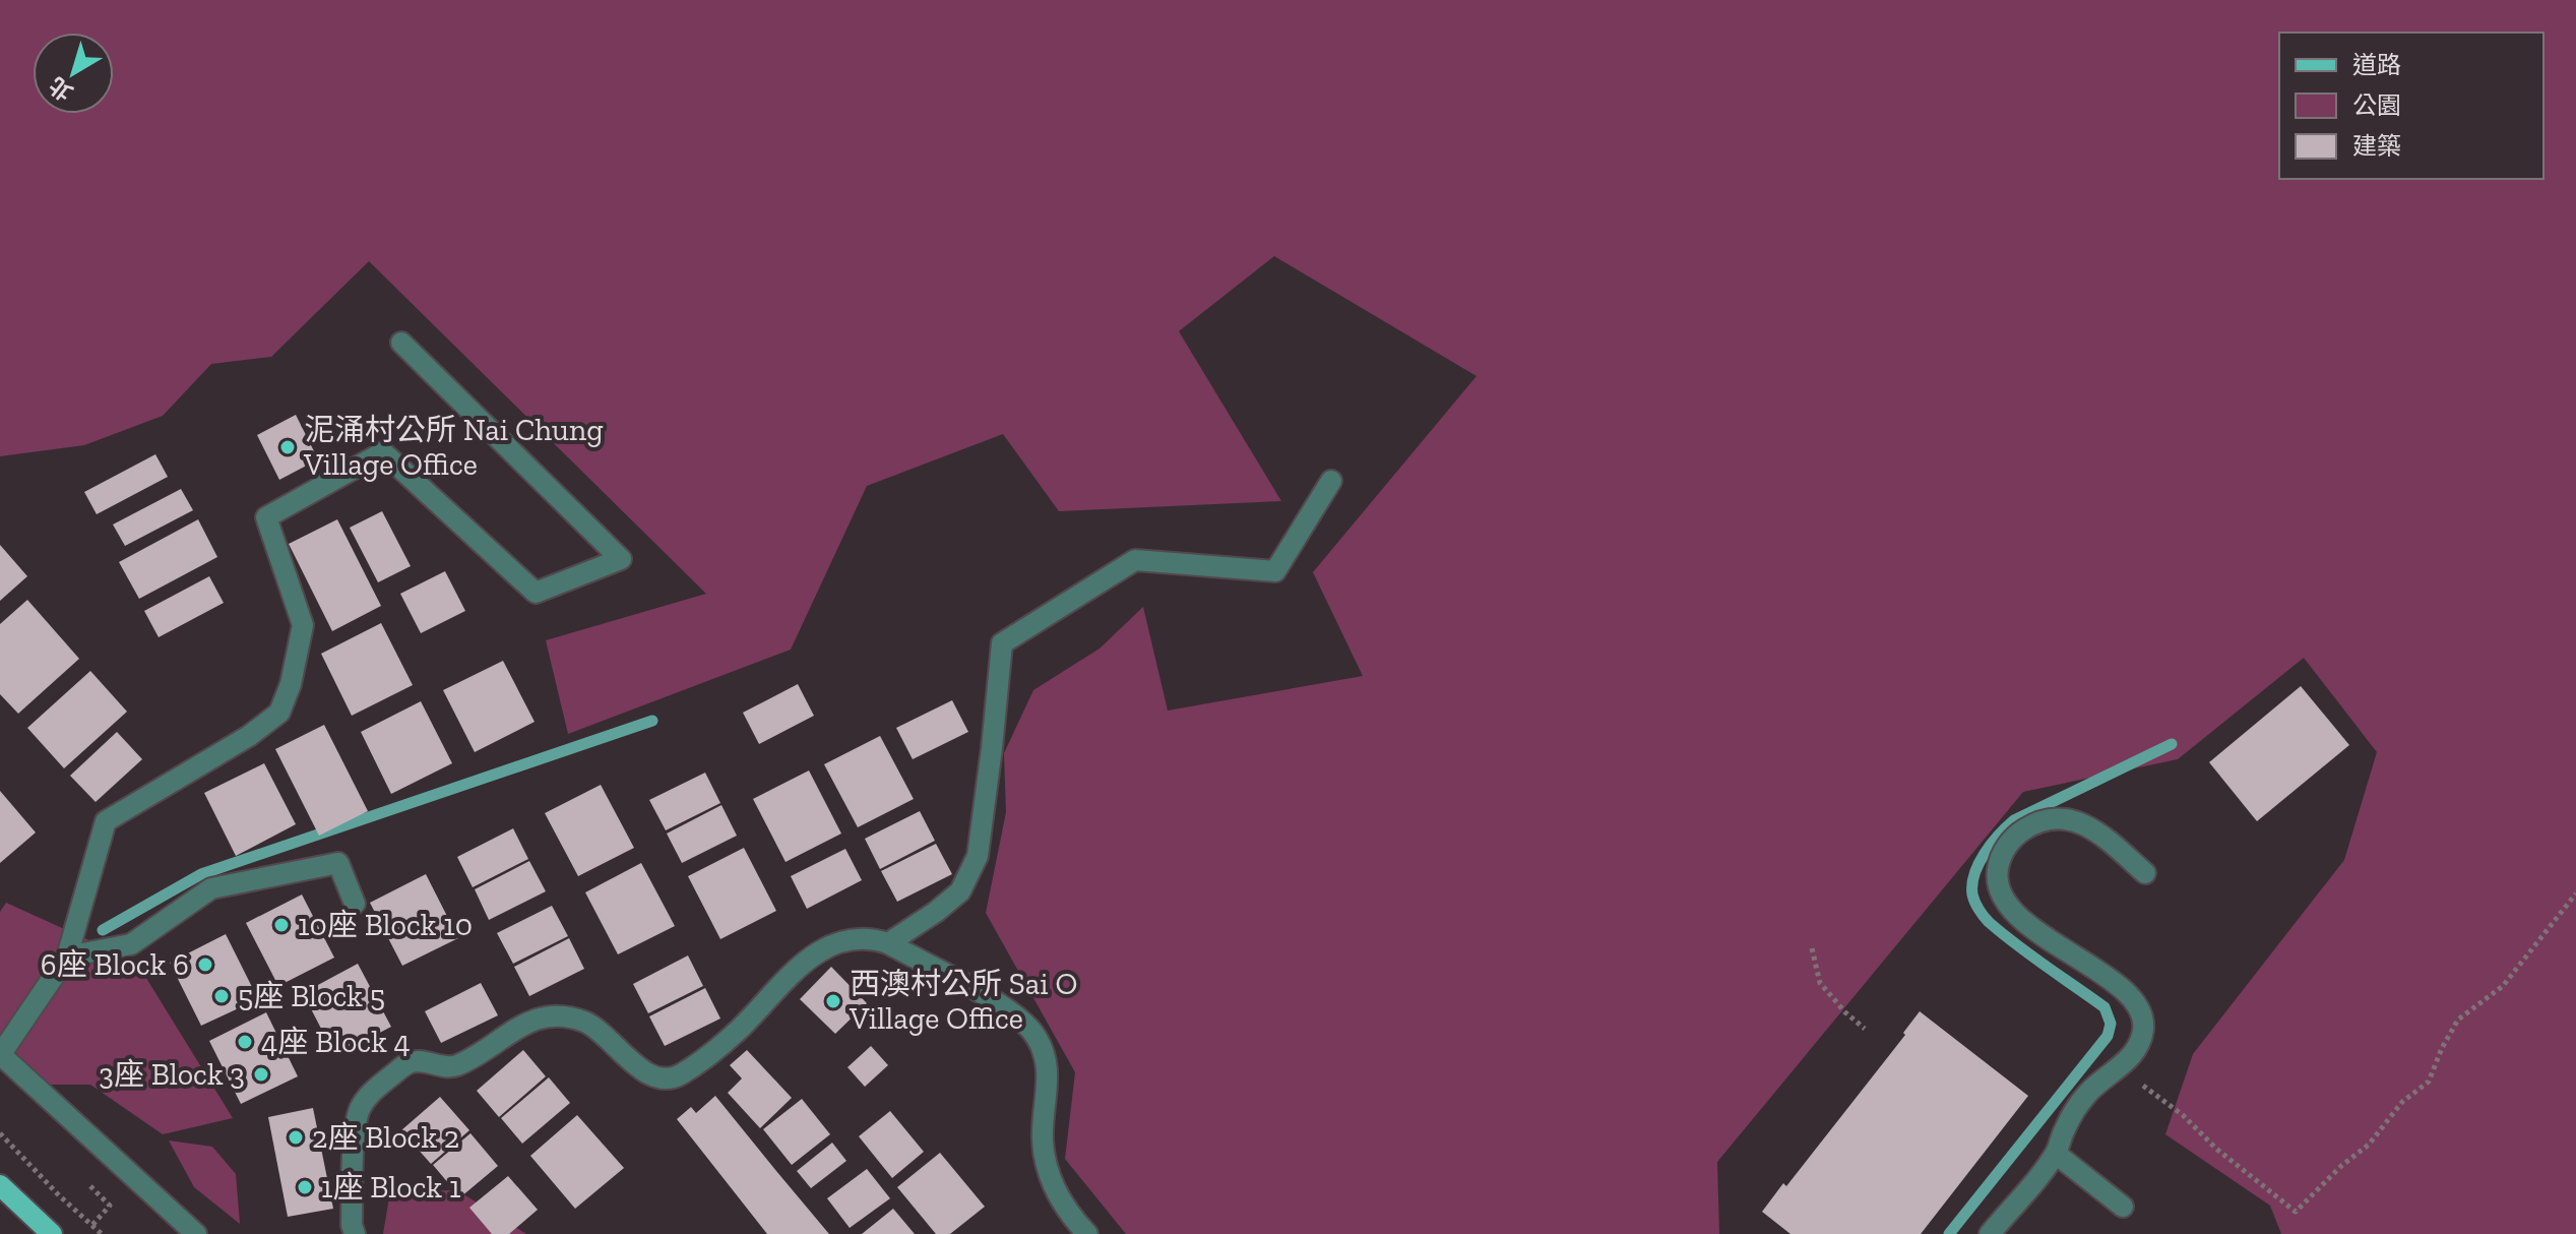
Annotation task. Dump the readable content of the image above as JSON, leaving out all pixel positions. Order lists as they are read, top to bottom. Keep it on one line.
{"places":["泥涌村公所 Nai Chung Village Office","10座 Block 10","6座 Block 6","5座 Block 5","西澳村公所 Sai O Village Office","4座 Block 4","3座 Block 3","2座 Block 2","1座 Block 1"],"legend":["道路","公園","建築"],"north":"bottom left"}
